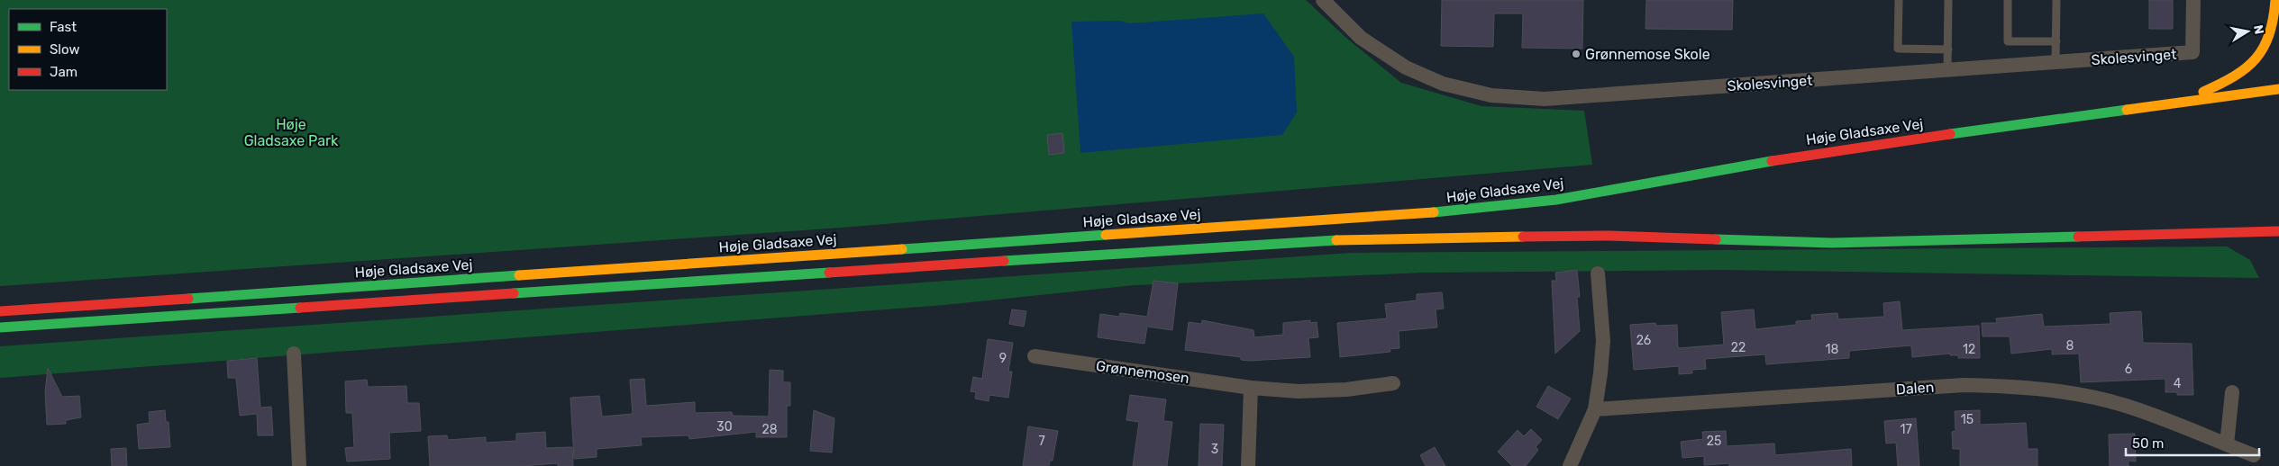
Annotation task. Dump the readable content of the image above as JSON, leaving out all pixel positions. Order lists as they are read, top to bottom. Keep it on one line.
{"streets":{"street":["Skolesvinget","Høje Gladsaxe Vej","Grønnemosen","Dalen"]},"parks":["Høje Gladsaxe Park"],"places":["Grønnemose Skole"],"house_numbers":["26","8","22","18","12","9","6","4","15","30","28","17","7","25","3"],"legend":["Fast","Slow","Jam"],"scale_bar":"50 m","north":"right"}
